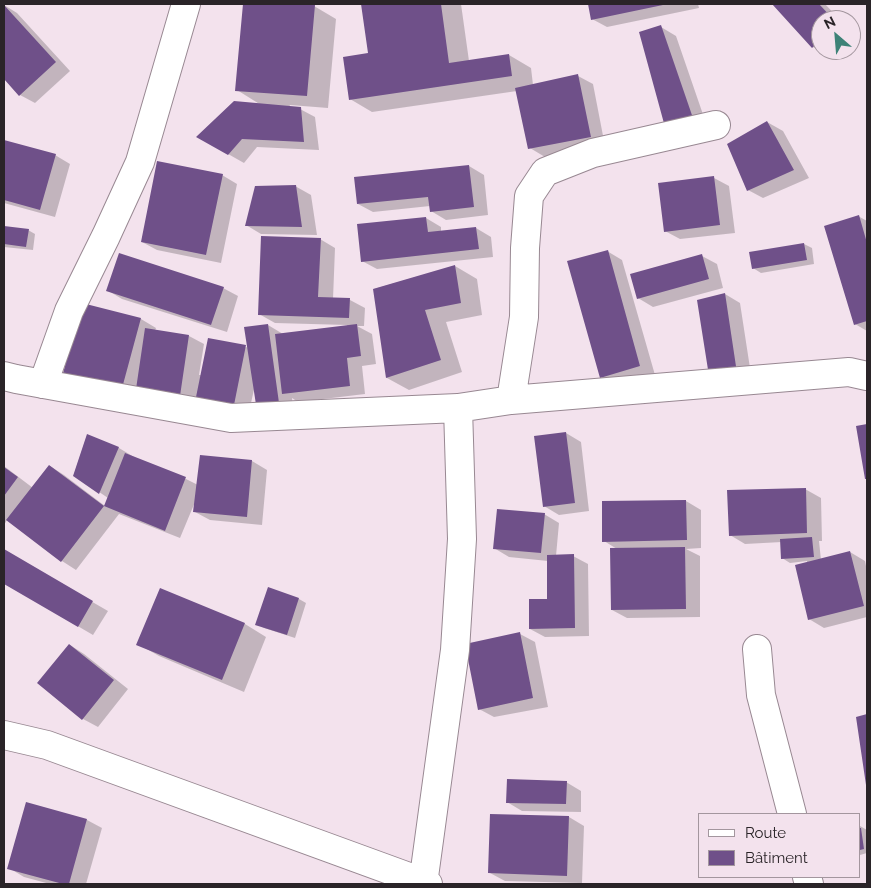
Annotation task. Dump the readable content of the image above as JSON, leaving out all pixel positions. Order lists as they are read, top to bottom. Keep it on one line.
{"legend":["Route","Bâtiment"],"north":"top left"}
